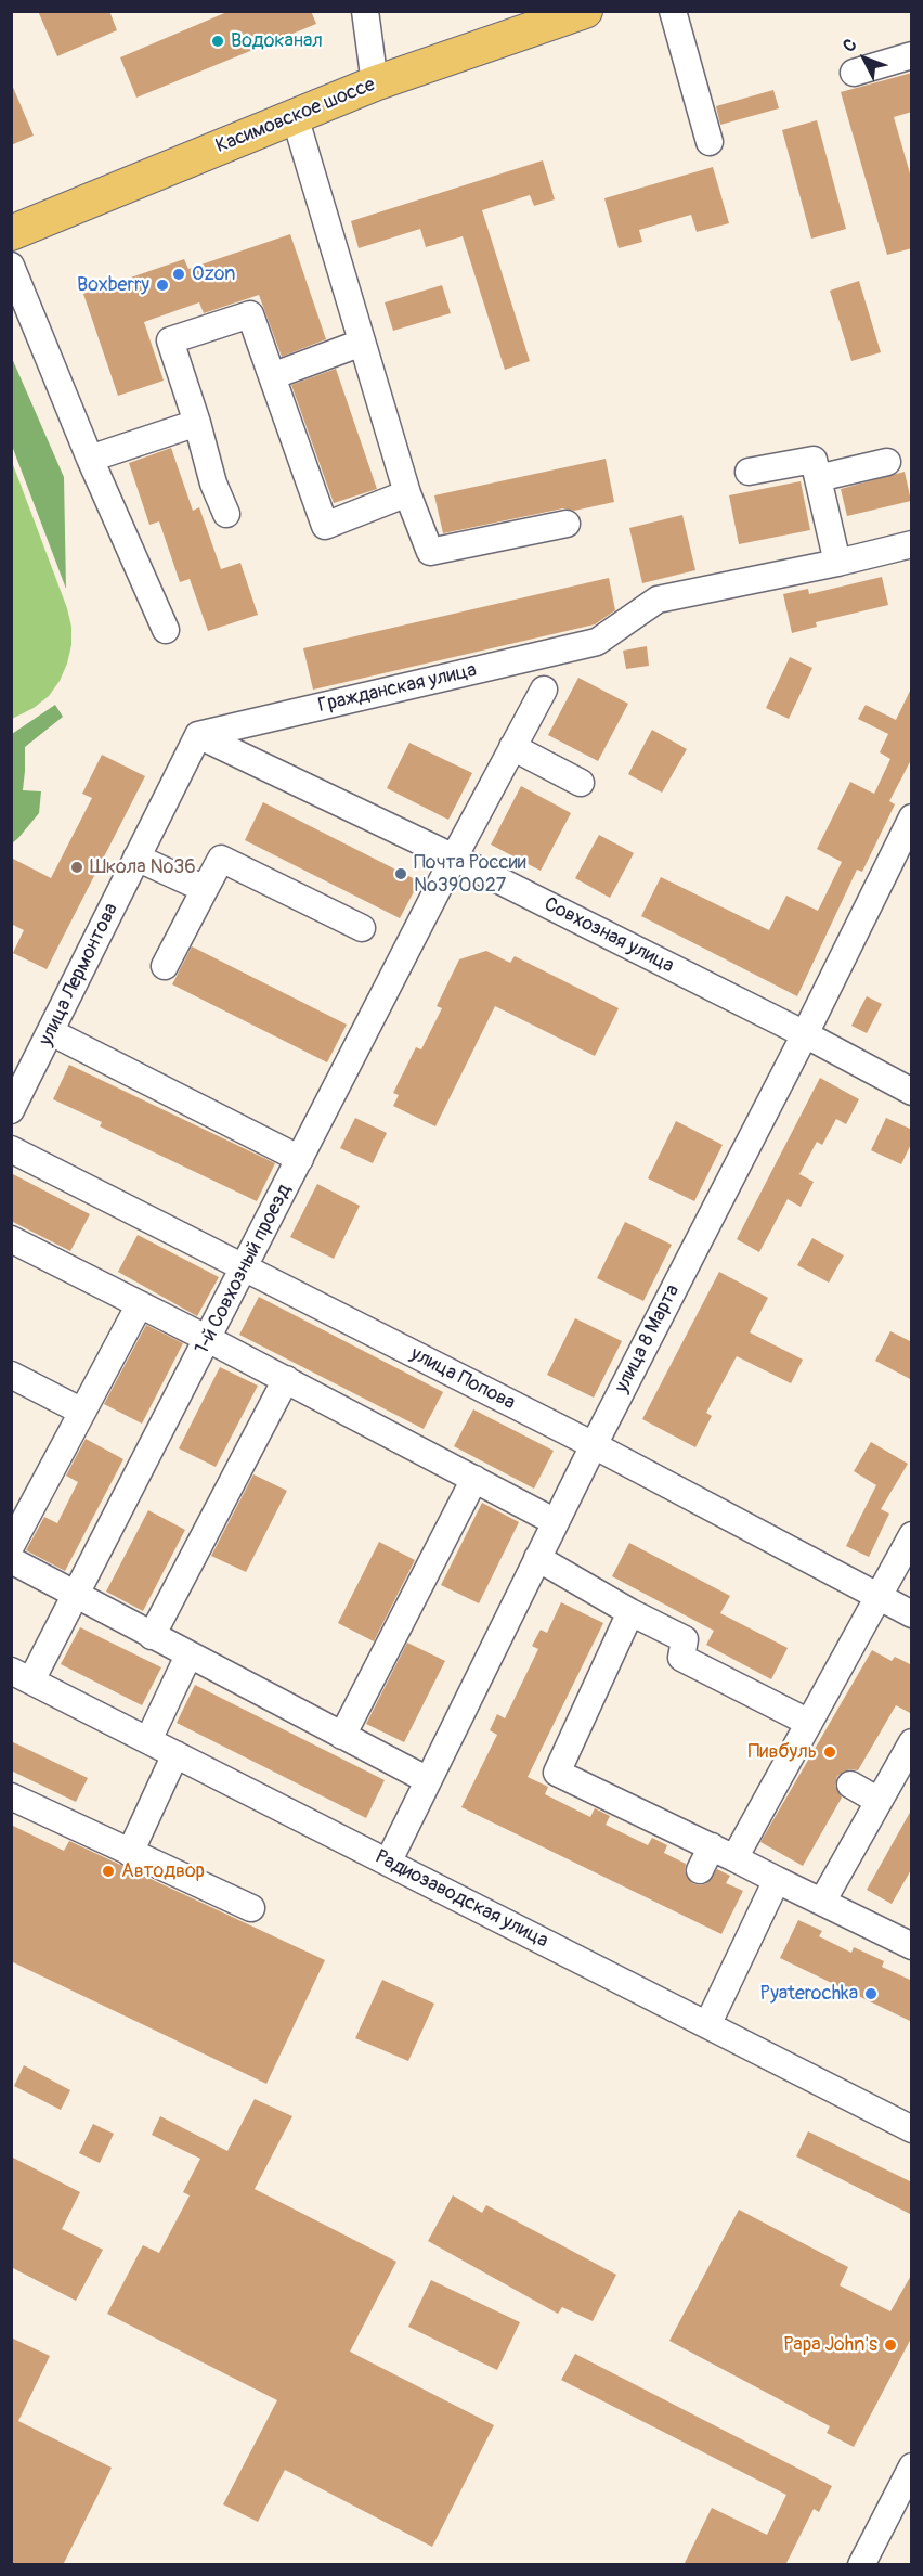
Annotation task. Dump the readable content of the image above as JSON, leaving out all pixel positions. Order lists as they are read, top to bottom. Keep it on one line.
{"streets":{"main road":["Касимовское шоссе"],"street":["Гражданская улица","Совхозная улица","улица Лермонтова","1-й Совхозный проезд","улица 8 Марта","улица Попова","Радиозаводская улица"]},"crossings":[["Гражданская улица","Совхозная улица"],["Гражданская улица","улица Лермонтова"],["Совхозная улица","улица Лермонтова"],["Совхозная улица","1-й Совхозный проезд"],["Совхозная улица","улица 8 Марта"],["1-й Совхозный проезд","улица Попова"],["1-й Совхозный проезд","Радиозаводская улица"],["улица 8 Марта","улица Попова"],["улица 8 Марта","Радиозаводская улица"]],"places":["Водоканал","Ozon","Boxberry","Школа №36","Почта России №390027","Пивбуль","Автодвор","Pyaterochka","Papa John's"],"north":"top left"}
